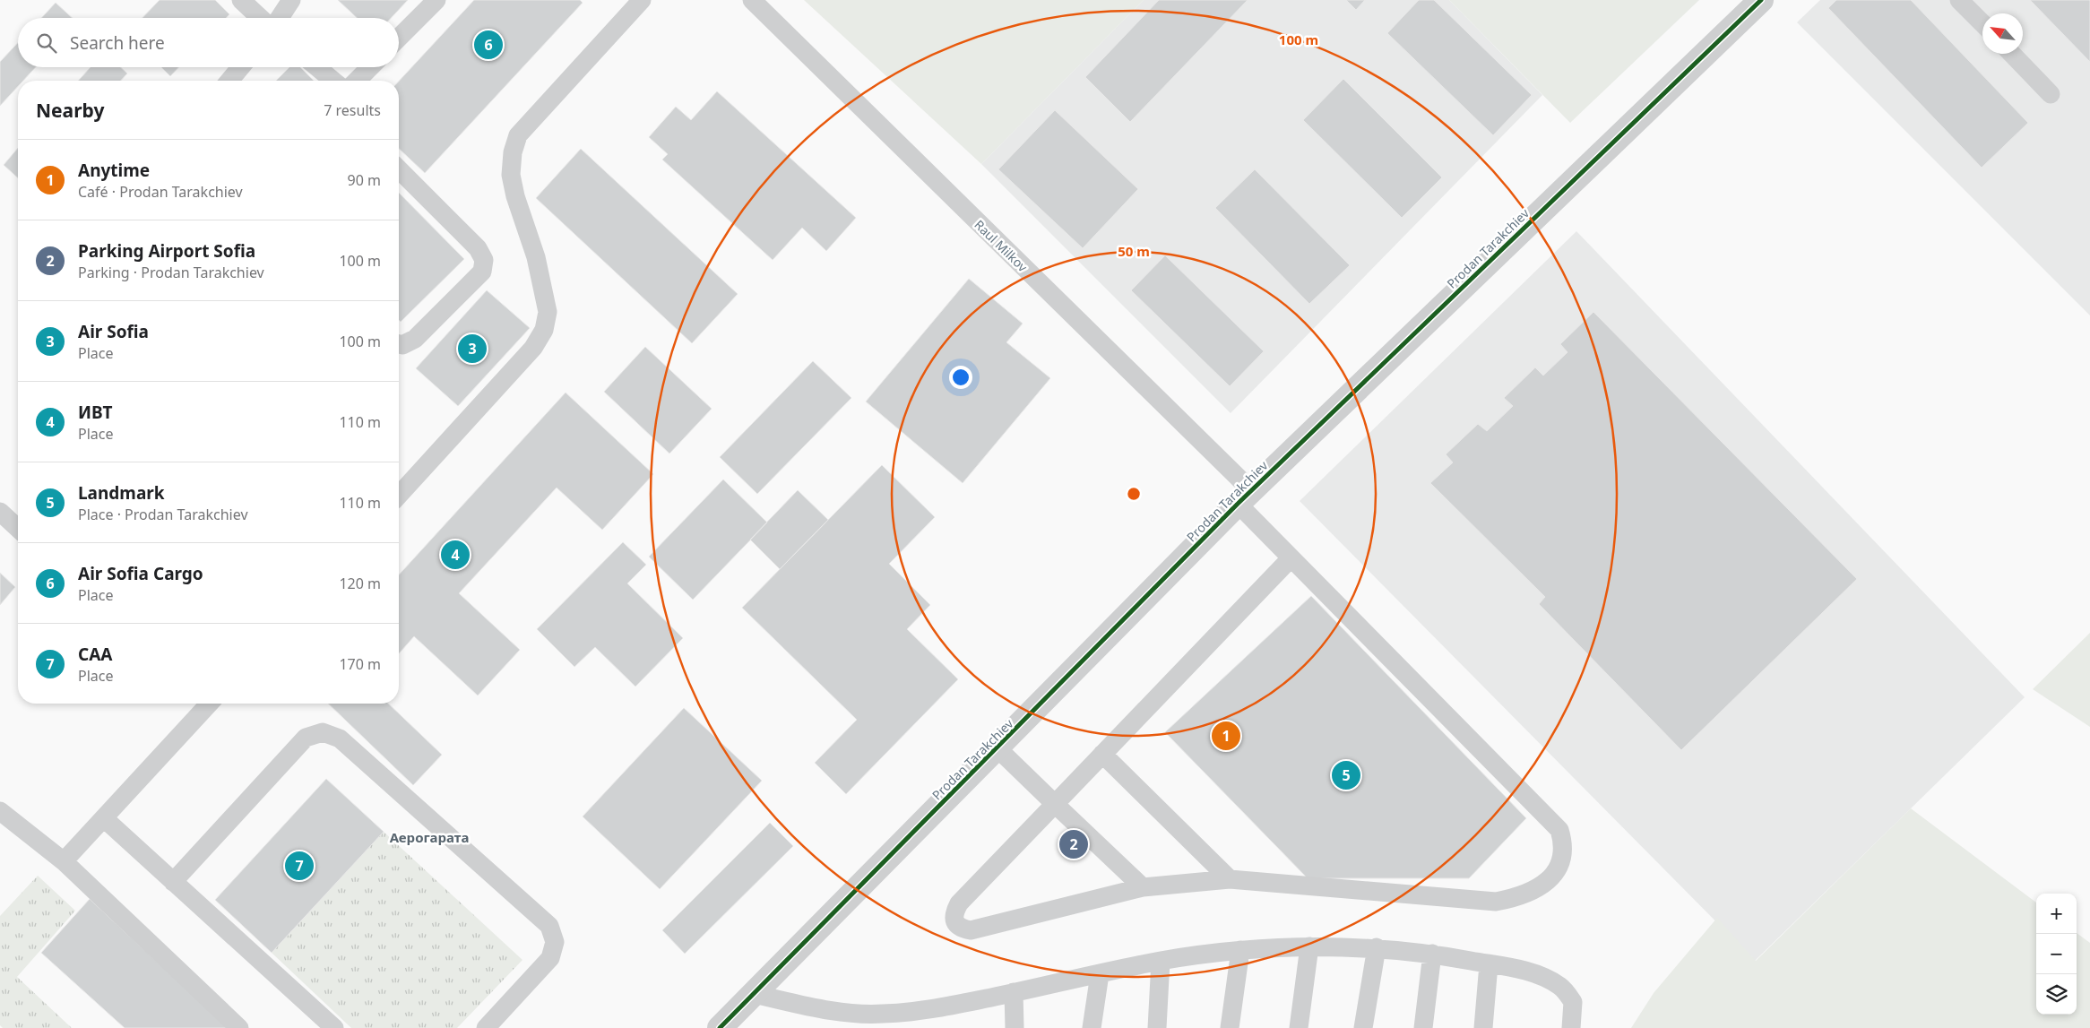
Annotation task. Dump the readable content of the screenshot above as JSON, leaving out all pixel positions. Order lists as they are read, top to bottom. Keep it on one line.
{"streets":{"street":["Prodan Tarakchiev"],"lane":["Raul Milkov"]},"crossings":[["Raul Milkov","Prodan Tarakchiev"]],"districts":["Аерогарата"],"north":"top left","page":{"search":"Search here","pins":["6","3","4","1","5","2","7"],"heading":["Nearby","7 results"],"list":[{"mark":"1","name":"Anytime","note":"Café · Prodan Tarakchiev","value":"90 m"},{"mark":"2","name":"Parking Airport Sofia","note":"Parking · Prodan Tarakchiev","value":"100 m"},{"mark":"3","name":"Air Sofia","note":"Place","value":"100 m"},{"mark":"4","name":"ИВТ","note":"Place","value":"110 m"},{"mark":"5","name":"Landmark","note":"Place · Prodan Tarakchiev","value":"110 m"},{"mark":"6","name":"Air Sofia Cargo","note":"Place","value":"120 m"},{"mark":"7","name":"CAA","note":"Place","value":"170 m"}],"map_buttons":["+","−"]},"rings":["100 m","50 m"]}
